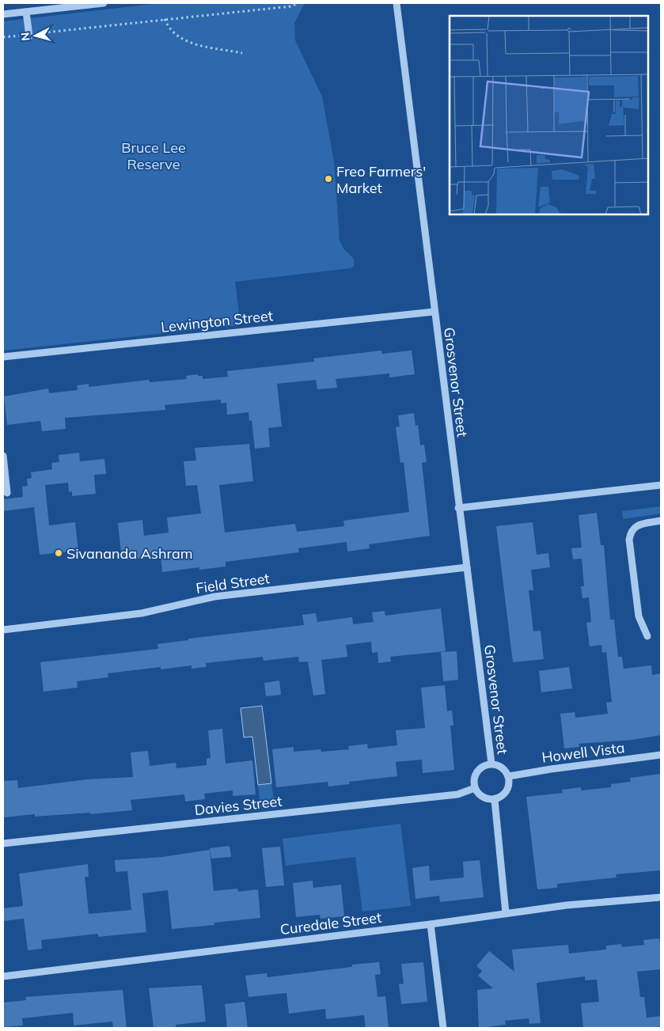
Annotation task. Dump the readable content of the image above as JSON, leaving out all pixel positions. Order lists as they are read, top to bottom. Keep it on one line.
{"streets":{"street":["Lewington Street","Grosvenor Street","Field Street","Howell Vista","Davies Street","Curedale Street"]},"crossings":[["Lewington Street","Grosvenor Street"],["Grosvenor Street","Field Street"],["Grosvenor Street","Howell Vista"],["Grosvenor Street","Davies Street"],["Howell Vista","Davies Street"]],"parks":["Bruce Lee Reserve"],"places":["Freo Farmers' Market","Sivananda Ashram"],"north":"left"}
